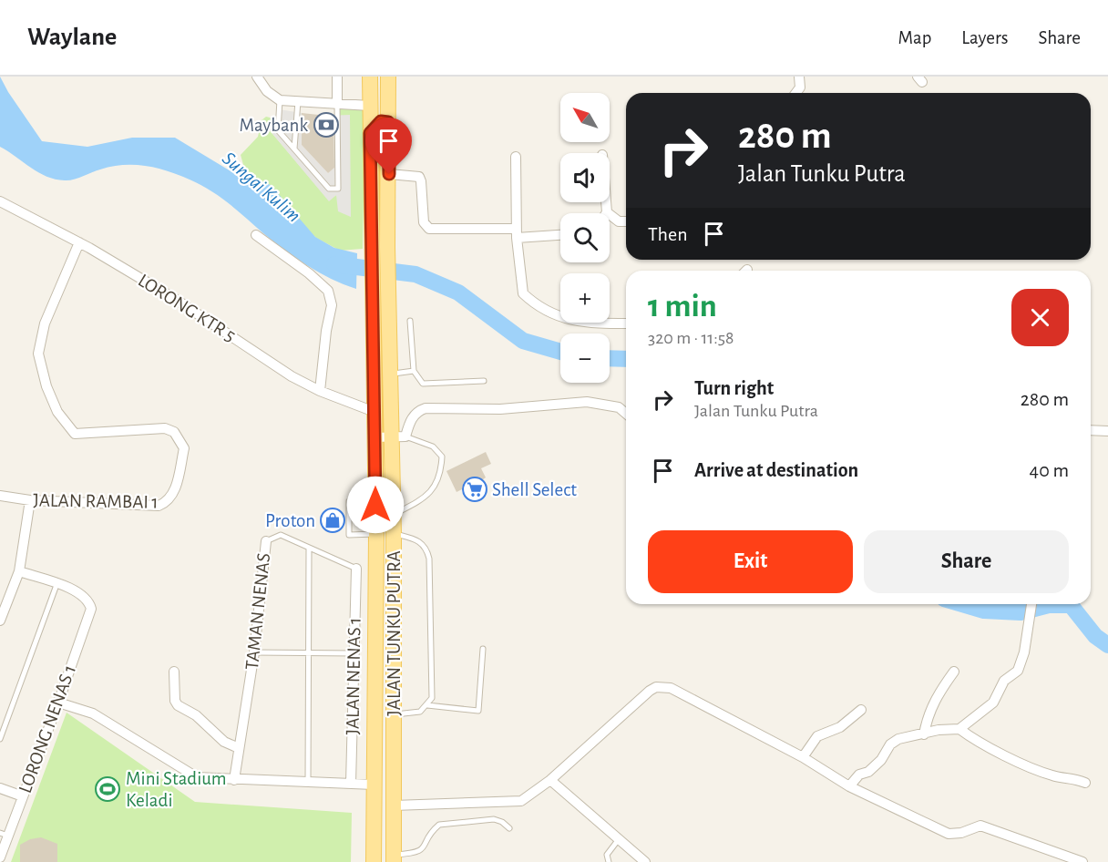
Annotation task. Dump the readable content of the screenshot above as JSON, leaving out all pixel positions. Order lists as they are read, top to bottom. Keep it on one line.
{"streets":{"main road":["JALAN TUNKU PUTRA"],"street":["LORONG KTR 5","JALAN RAMBAI 1","TAMAN NENAS","JALAN NENAS 1","LORONG NENAS 1"]},"crossings":[["LORONG KTR 5","JALAN RAMBAI 1"],["LORONG KTR 5","JALAN TUNKU PUTRA"],["TAMAN NENAS","JALAN NENAS 1"]],"water":["Sungai Kulim"],"places":{"bank":["Maybank"],"supermarket":["Shell Select"],"shop":["Proton"],"sports":["Mini Stadium Keladi"]},"north":"top left","page":{"header":"Waylane","nav":["Map","Layers","Share"],"map_buttons":["+","−"],"turn":["280 m","Jalan Tunku Putra"],"then":"Then","heading":["1 min","320 m · 11:58"],"list":[{"name":"Turn right","note":"Jalan Tunku Putra","value":"280 m"},{"name":"Arrive at destination","value":"40 m"}],"buttons":["Exit","Share"]}}
